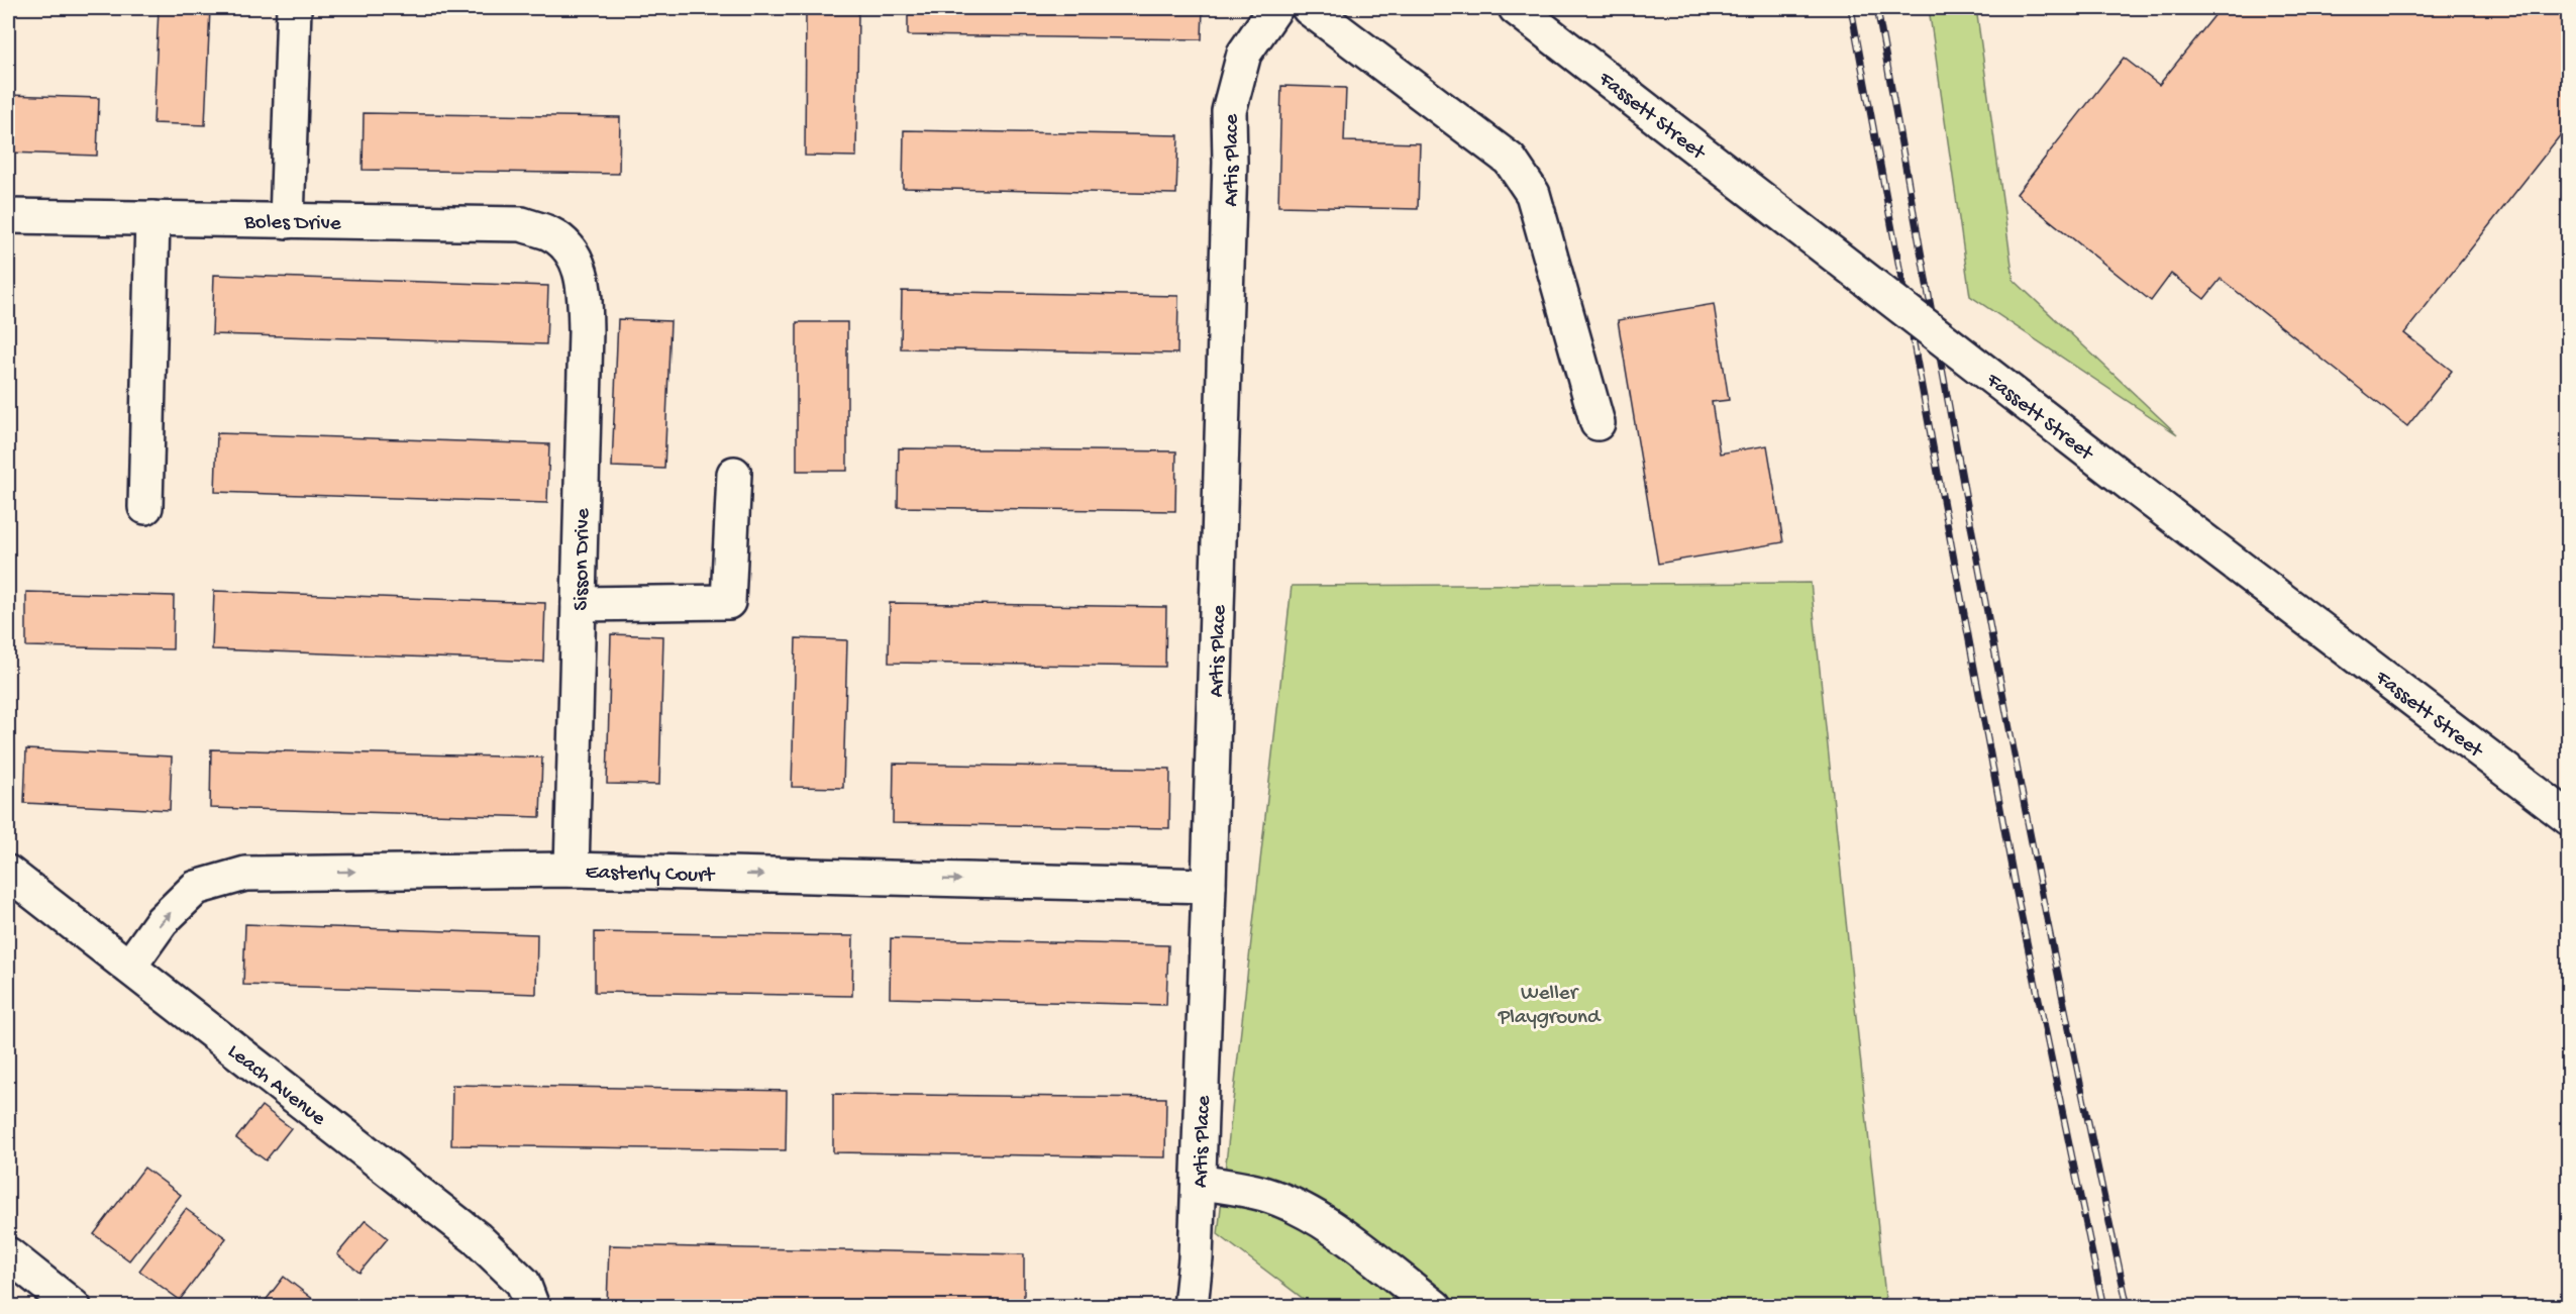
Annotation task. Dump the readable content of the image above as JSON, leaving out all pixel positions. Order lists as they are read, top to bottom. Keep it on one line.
{"streets":{"street":["Fassett Street","Artis Place","Boles Drive","Sisson Drive","Easterly Court","Leach Avenue"]},"crossings":[["Artis Place","Easterly Court"],["Boles Drive","Sisson Drive"],["Sisson Drive","Easterly Court"],["Easterly Court","Leach Avenue"]],"one_way":["Easterly Court"],"parks":["Weller Playground"]}
